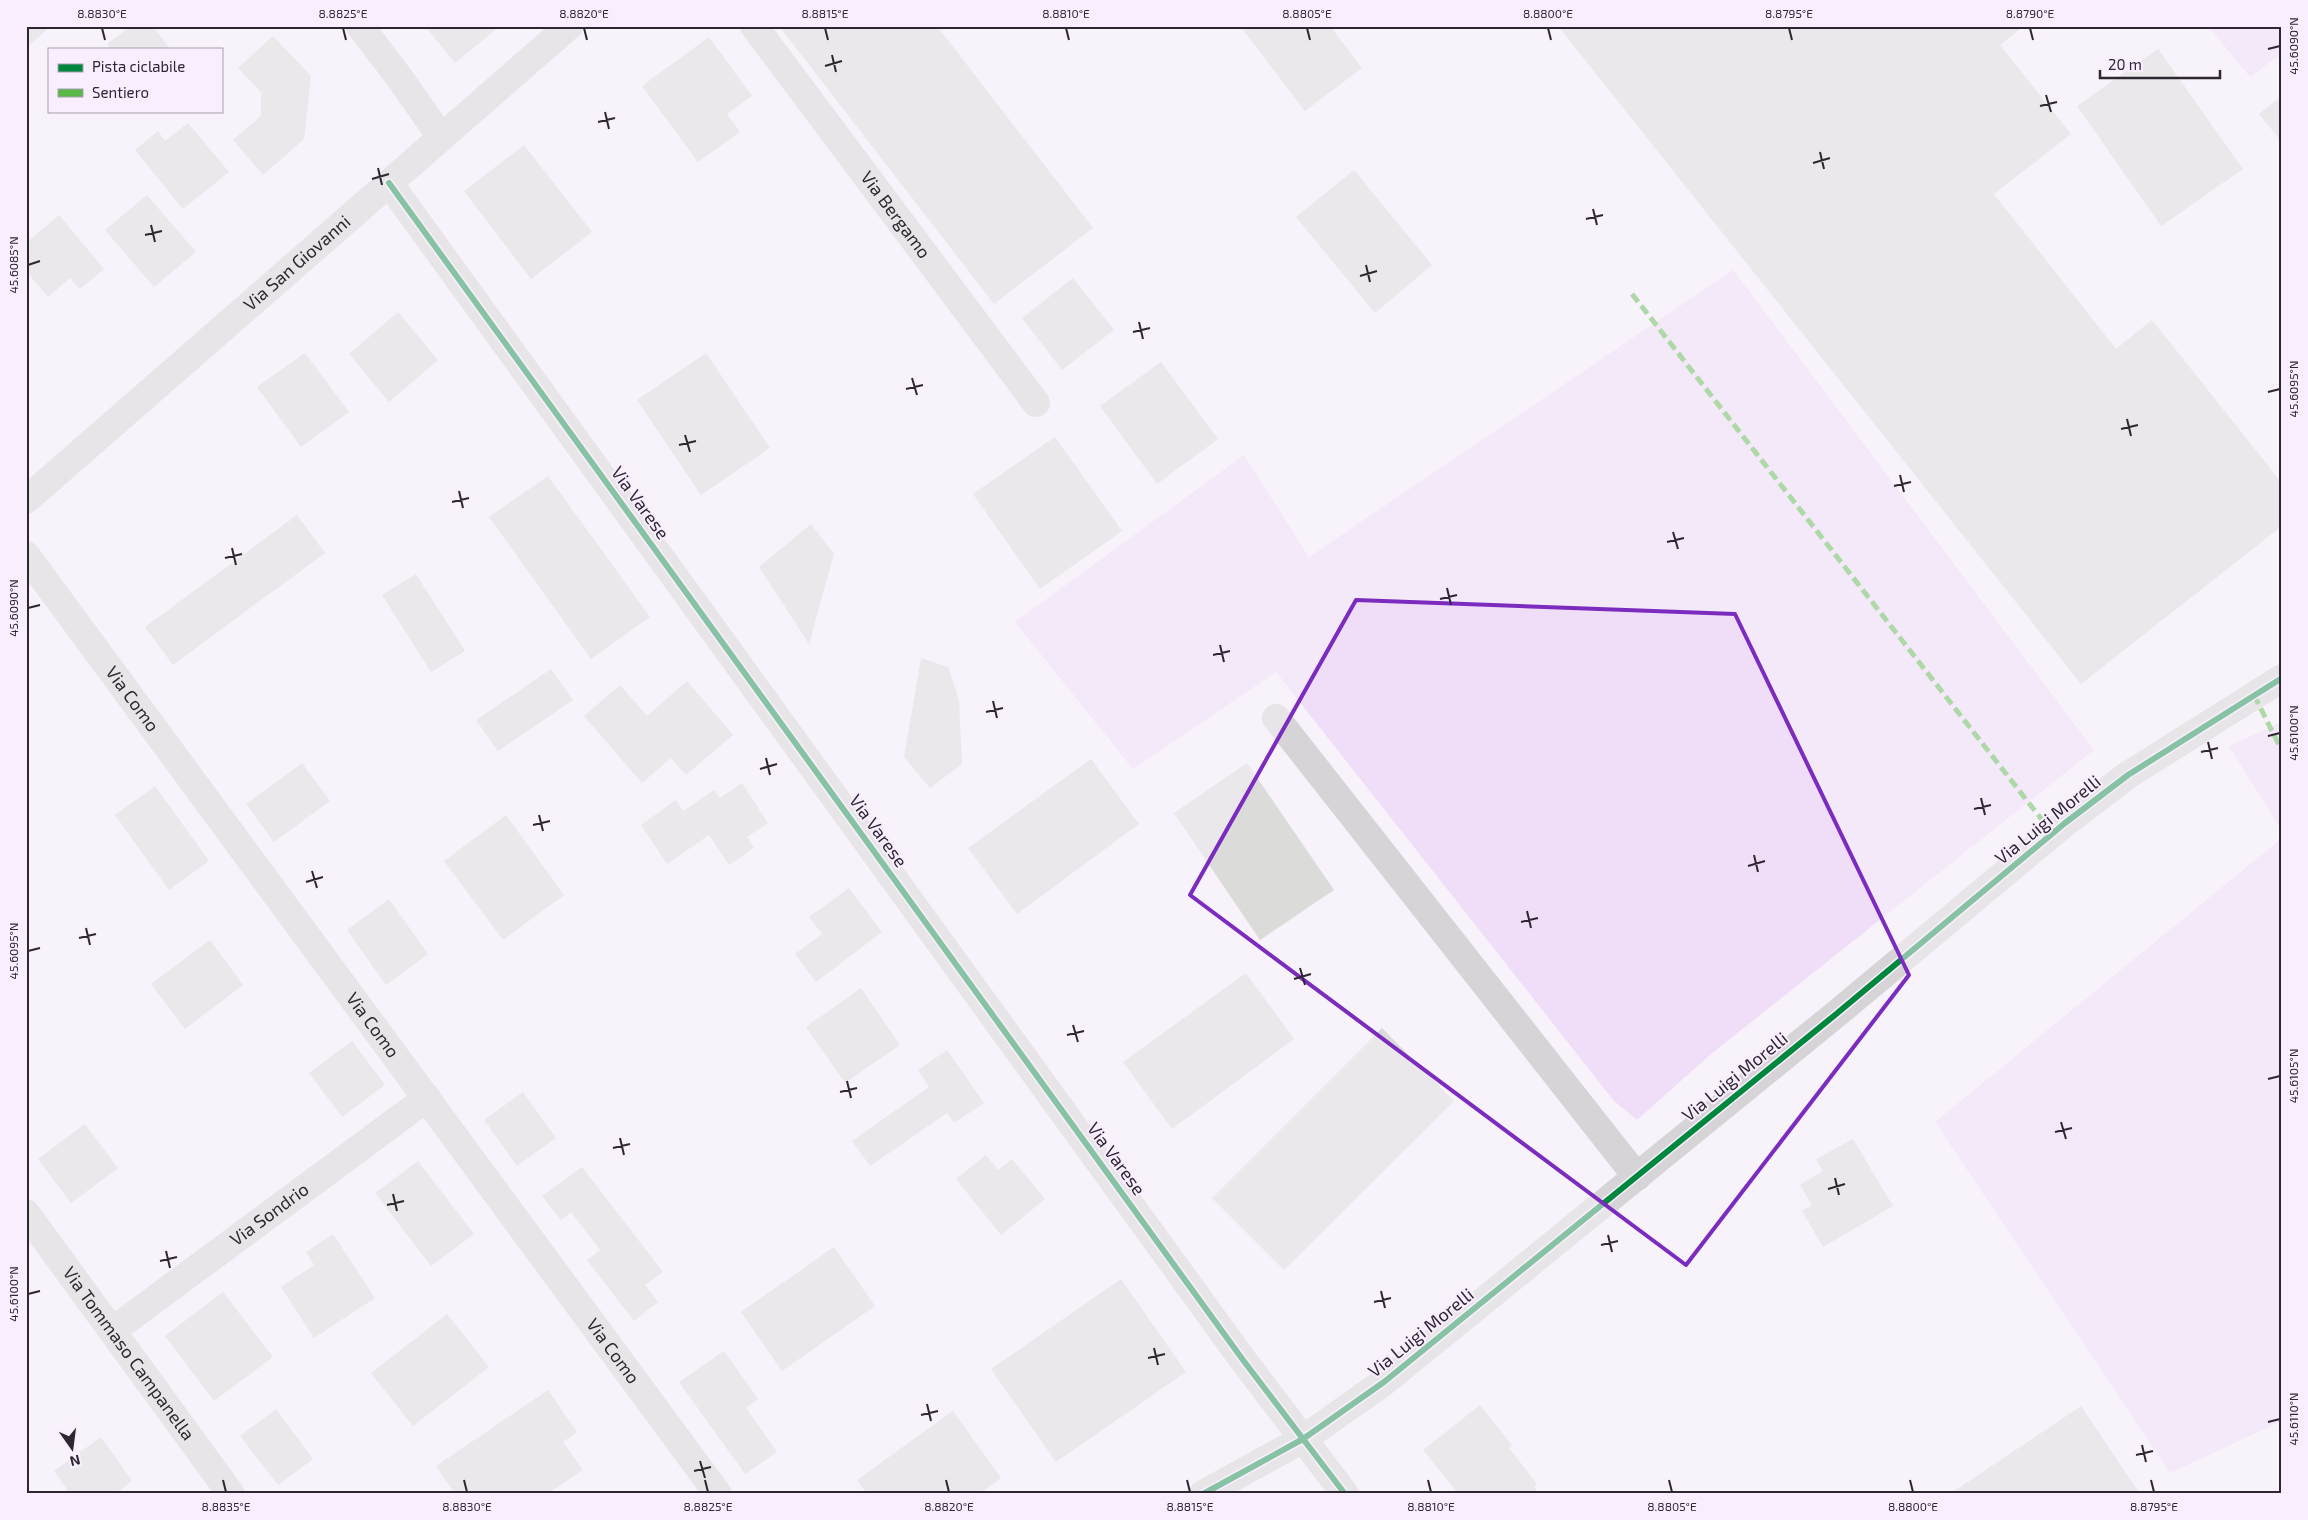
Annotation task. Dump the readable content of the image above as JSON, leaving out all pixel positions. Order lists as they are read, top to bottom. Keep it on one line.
{"streets":{"street":["Via Bergamo","Via San Giovanni","Via Varese","Via Como","Via Luigi Morelli","Via Sondrio","Via Tommaso Campanella"]},"crossings":[["Via San Giovanni","Via Varese"],["Via Varese","Via Luigi Morelli"],["Via Como","Via Sondrio"],["Via Sondrio","Via Tommaso Campanella"]],"legend":["Pista ciclabile","Sentiero"],"scale_bar":"20 m","north":"bottom","coordinates":["8.8830°E","8.8825°E","8.8820°E","8.8815°E","8.8810°E","8.8805°E","8.8800°E","8.8795°E","8.8790°E","45.6090°N","45.6085°N","45.6095°N","45.6100°N","45.6105°N","45.6110°N","8.8835°E"]}
